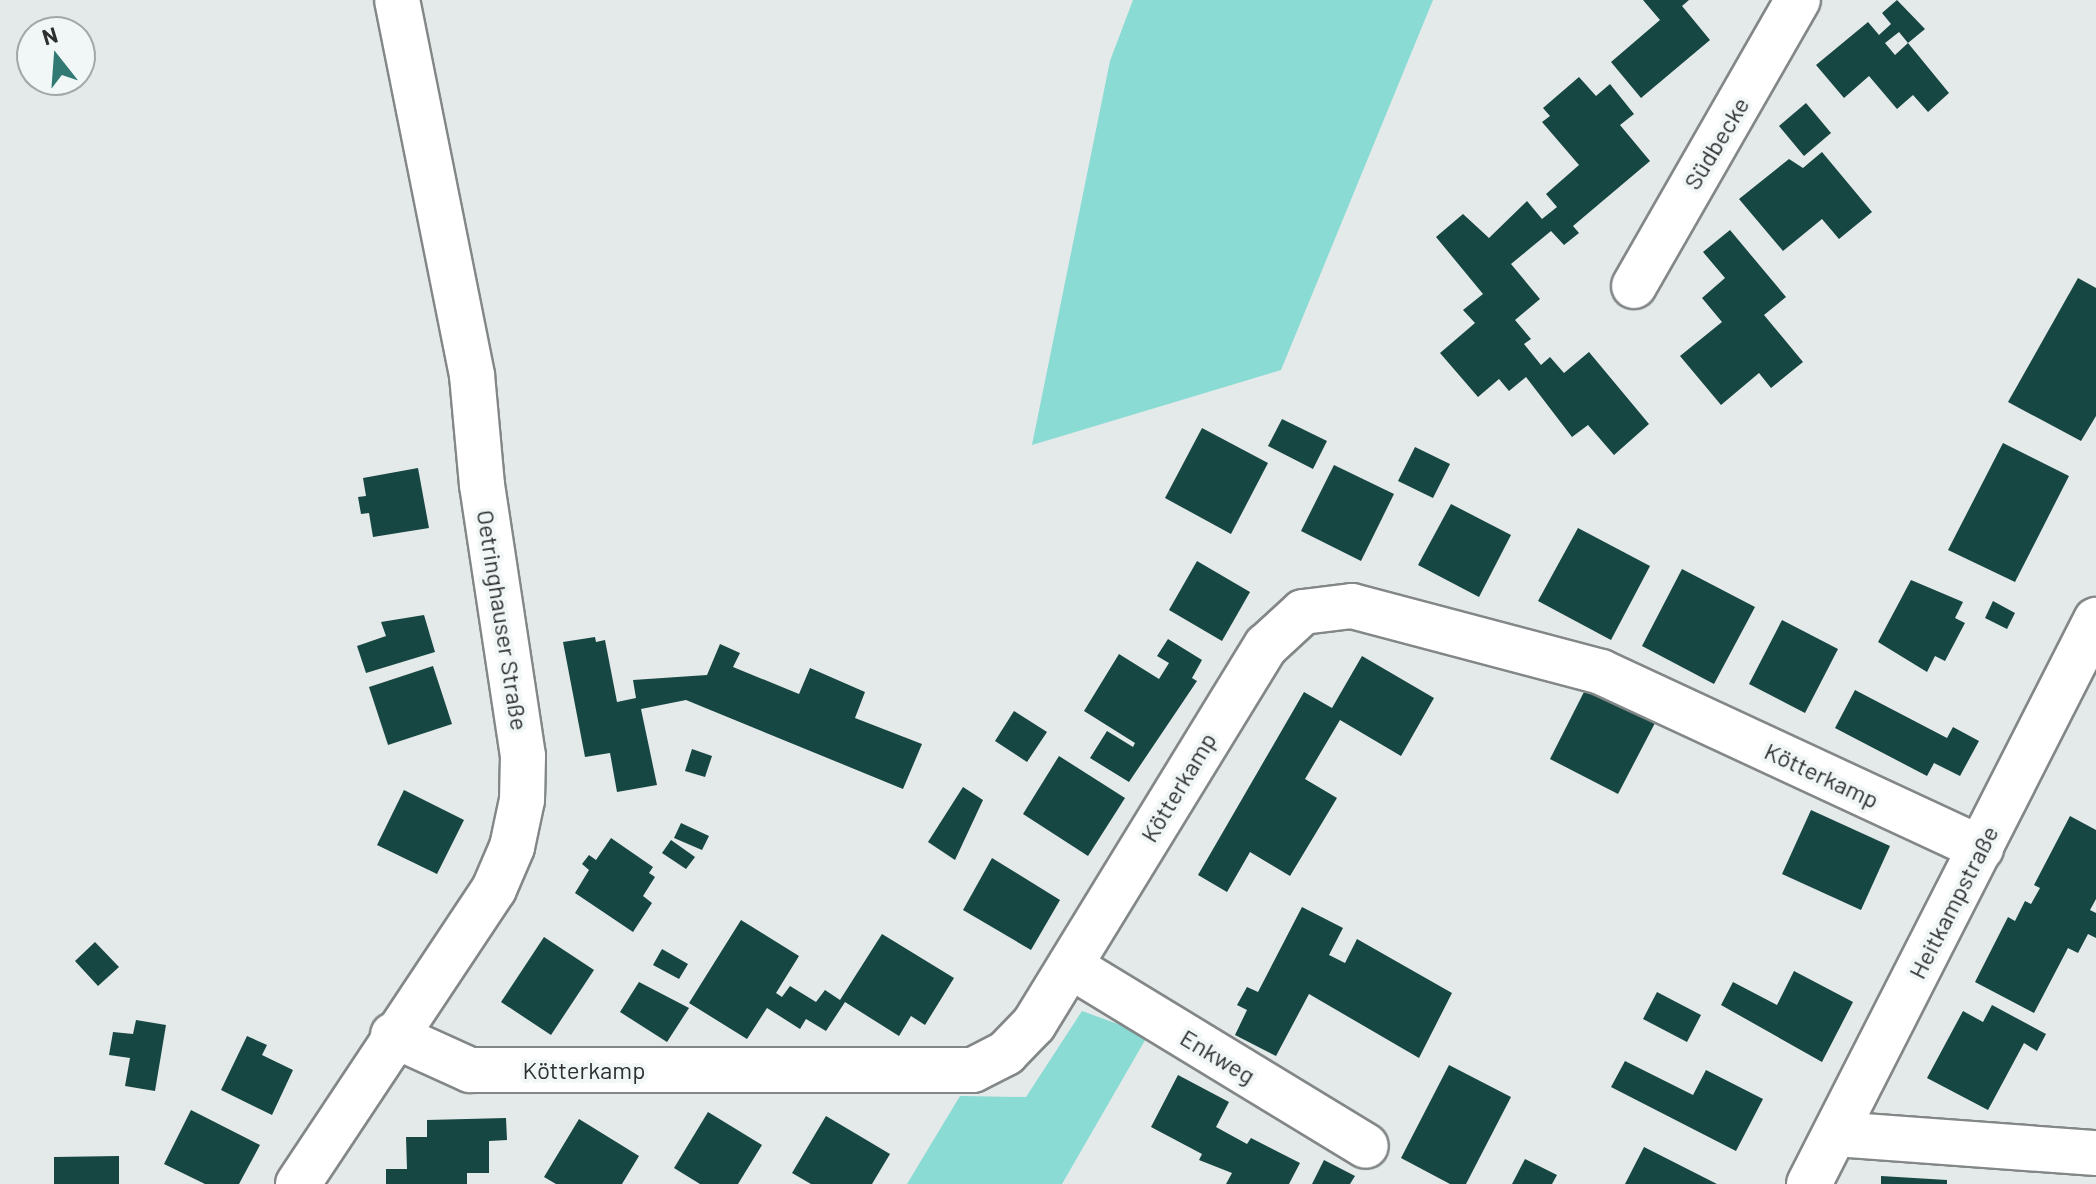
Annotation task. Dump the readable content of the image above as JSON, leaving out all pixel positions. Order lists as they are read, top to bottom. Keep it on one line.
{"streets":{"street":["Südbecke","Oetringhauser Straße","Kötterkamp","Heitkampstraße","Enkweg"]},"crossings":[["Oetringhauser Straße","Kötterkamp"],["Kötterkamp","Heitkampstraße"],["Kötterkamp","Enkweg"]],"north":"top"}
